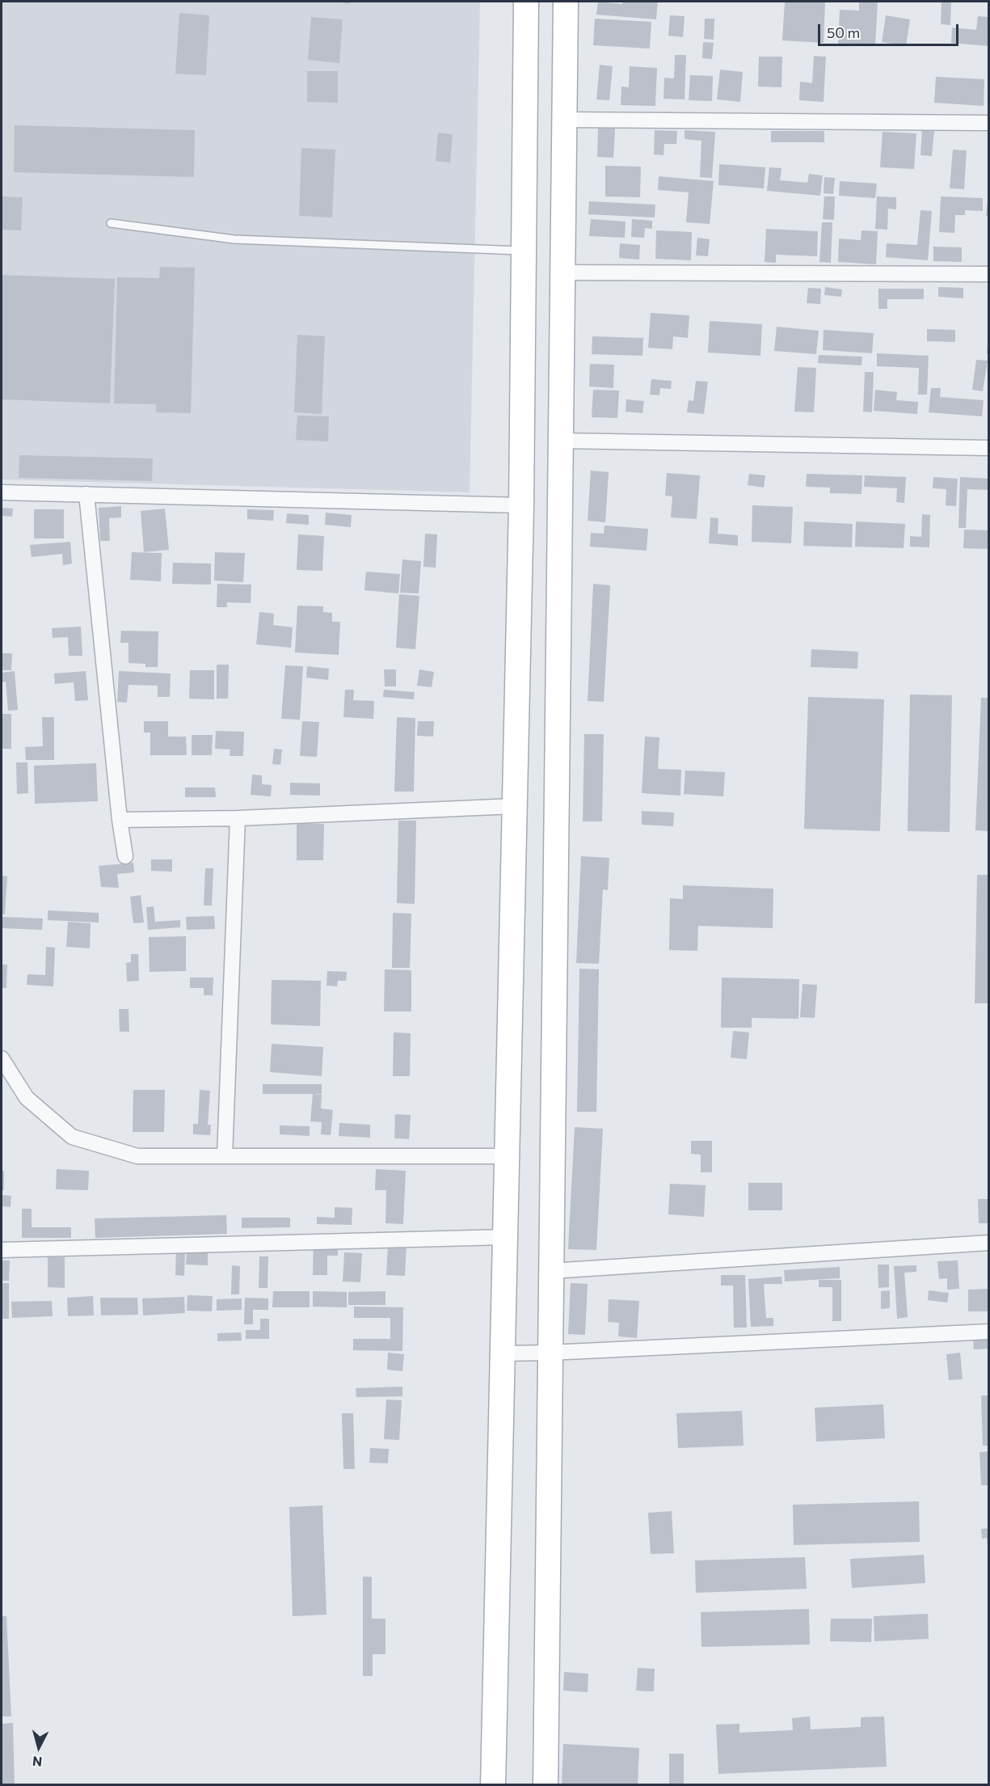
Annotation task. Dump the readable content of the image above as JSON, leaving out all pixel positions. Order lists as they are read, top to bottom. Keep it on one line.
{"scale_bar":"50 m","north":"bottom"}
